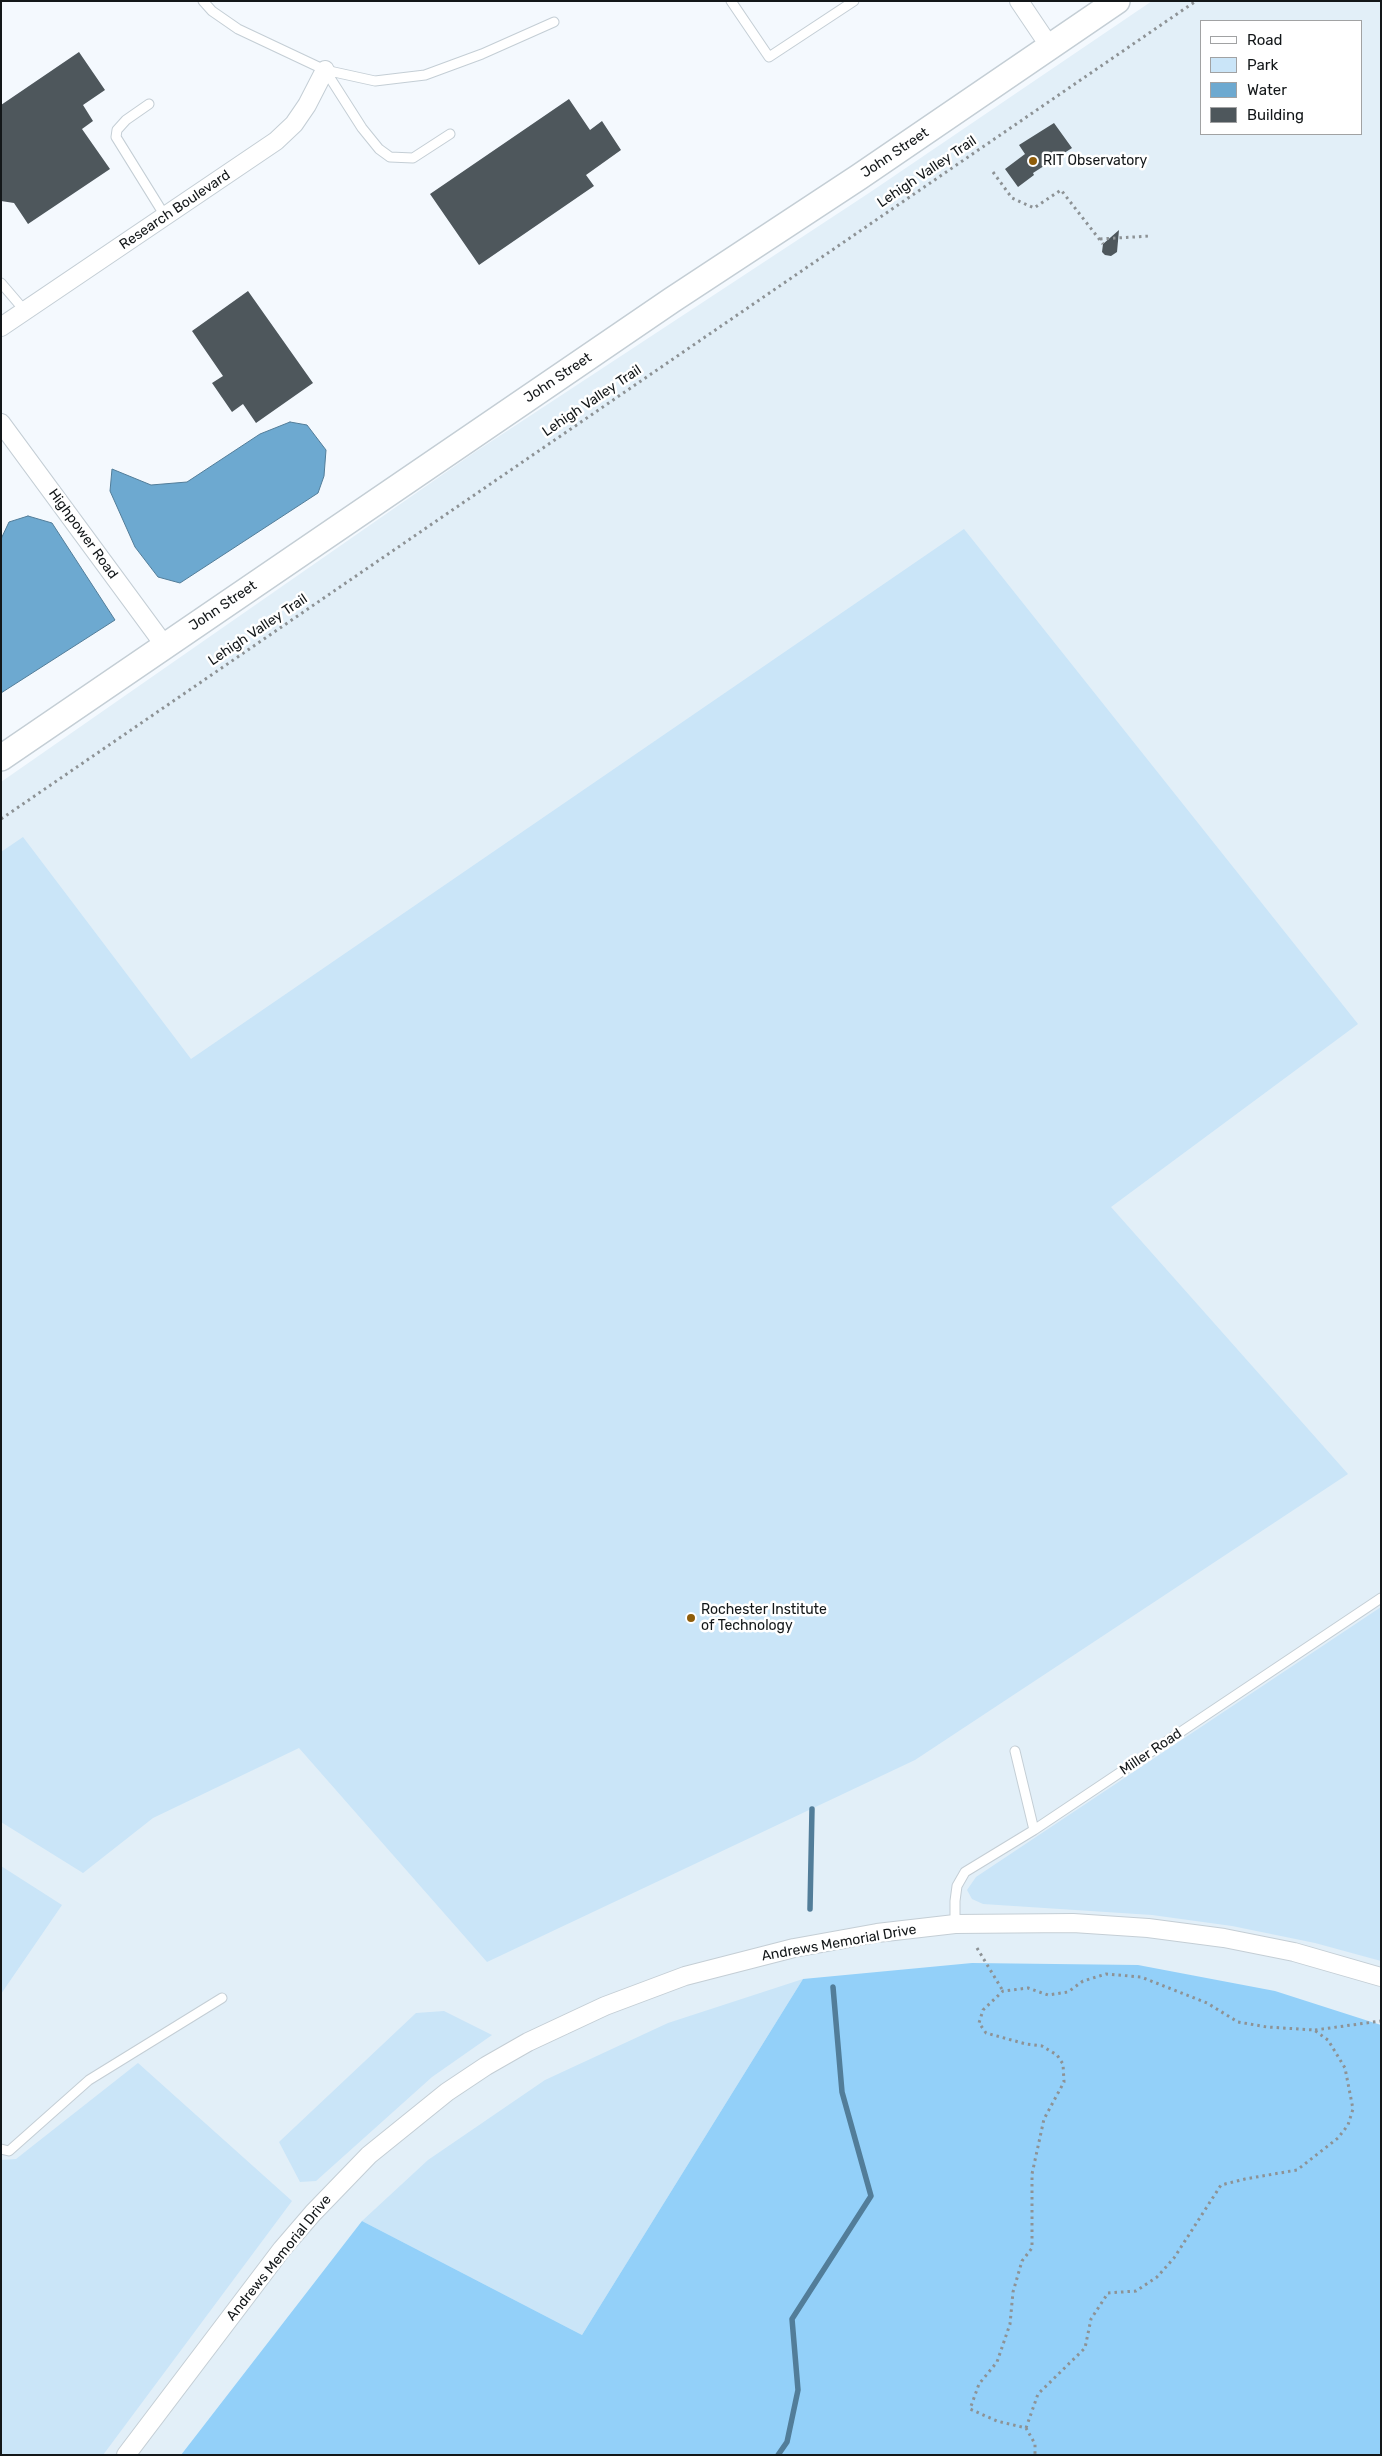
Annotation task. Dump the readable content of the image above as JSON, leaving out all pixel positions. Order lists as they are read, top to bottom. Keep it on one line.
{"streets":{"street":["John Street","Research Boulevard","Highpower Road","Andrews Memorial Drive"],"lane":["Miller Road"],"path":["Lehigh Valley Trail"]},"crossings":[["John Street","Highpower Road"],["Miller Road","Andrews Memorial Drive"]],"places":["RIT Observatory","Rochester Institute of Technology"],"legend":["Road","Park","Water","Building"]}
